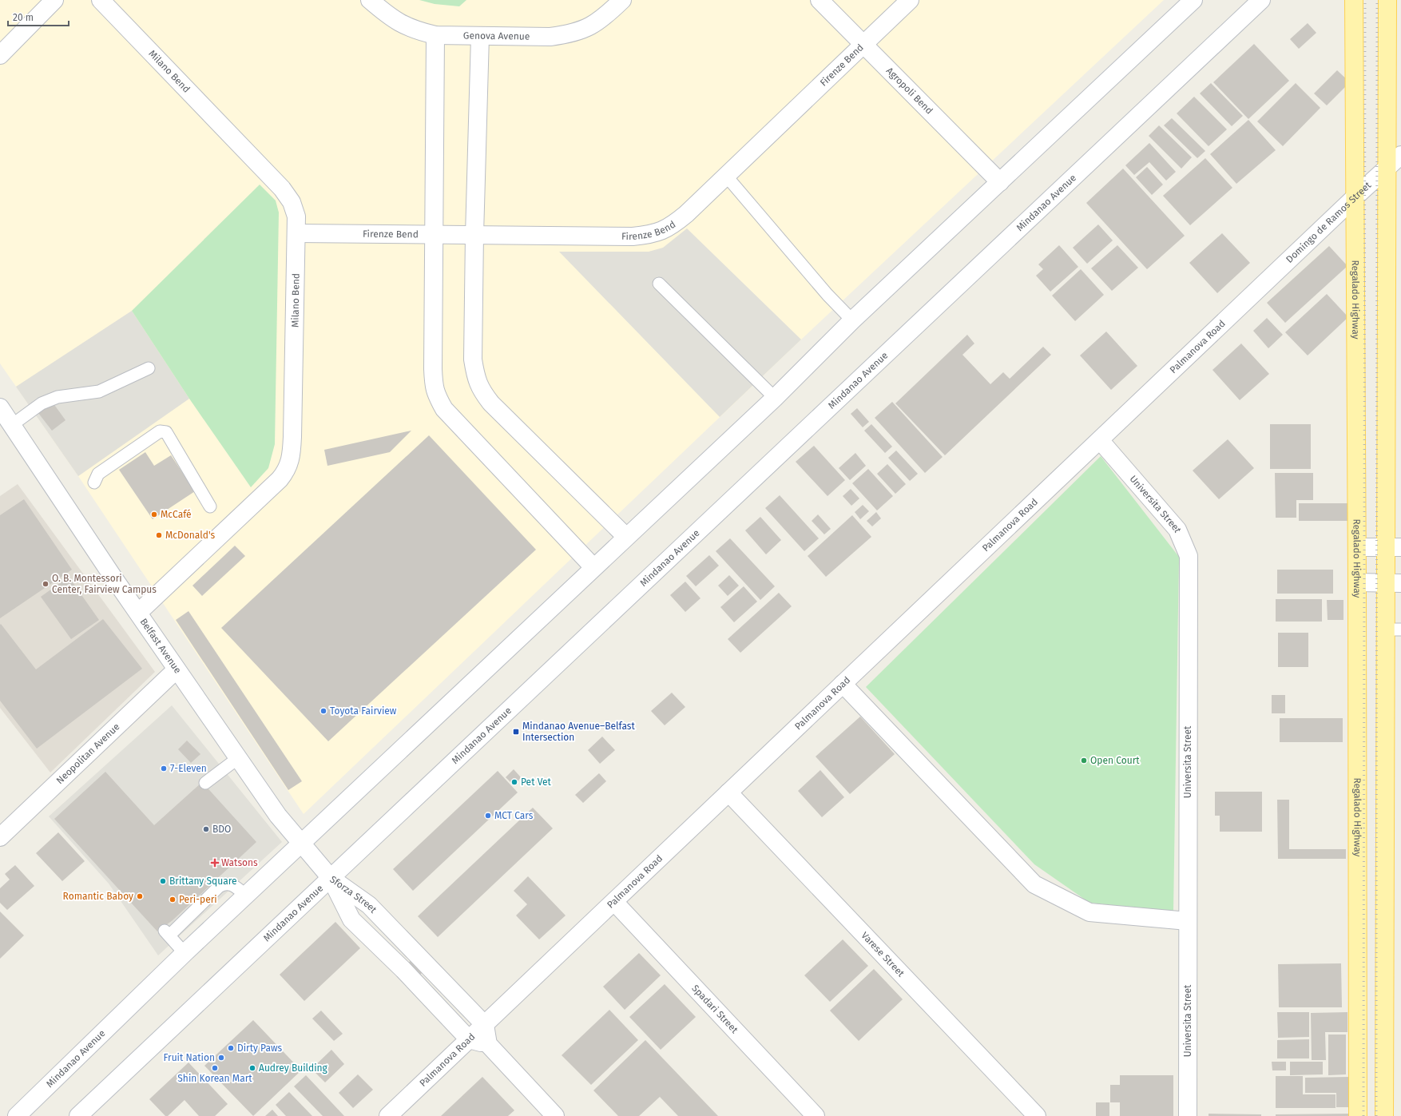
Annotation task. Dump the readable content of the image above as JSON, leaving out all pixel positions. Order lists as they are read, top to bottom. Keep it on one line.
{"streets":{"main road":["Regalado Highway"],"street":["Genova Avenue","Firenze Bend","Milano Bend","Agropoli Bend","Mindanao Avenue","Domingo de Ramos Street","Palmanova Road","Universita Street","Belfast Avenue","Neopolitan Avenue","Sforza Street","Varese Street","Spadari Street"]},"crossings":[["Firenze Bend","Milano Bend"],["Firenze Bend","Agropoli Bend"],["Milano Bend","Belfast Avenue"],["Agropoli Bend","Mindanao Avenue"],["Mindanao Avenue","Belfast Avenue"],["Mindanao Avenue","Sforza Street"],["Domingo de Ramos Street","Regalado Highway"],["Domingo de Ramos Street","Palmanova Road"],["Palmanova Road","Universita Street"],["Palmanova Road","Sforza Street"],["Palmanova Road","Varese Street"],["Palmanova Road","Spadari Street"],["Belfast Avenue","Neopolitan Avenue"],["Belfast Avenue","Sforza Street"]],"places":{"other":["McCafé","McDonald's","O. B. Montessori Center, Fairview Campus","Toyota Fairview","Open Court","7-Eleven","Pet Vet","MCT Cars","BDO","Brittany Square","Romantic Baboy","Peri-peri","Dirty Paws","Fruit Nation","Shin Korean Mart","Audrey Building"],"transit":["Mindanao Avenue–Belfast Intersection"],"health":["Watsons"]},"scale_bar":"20 m"}
